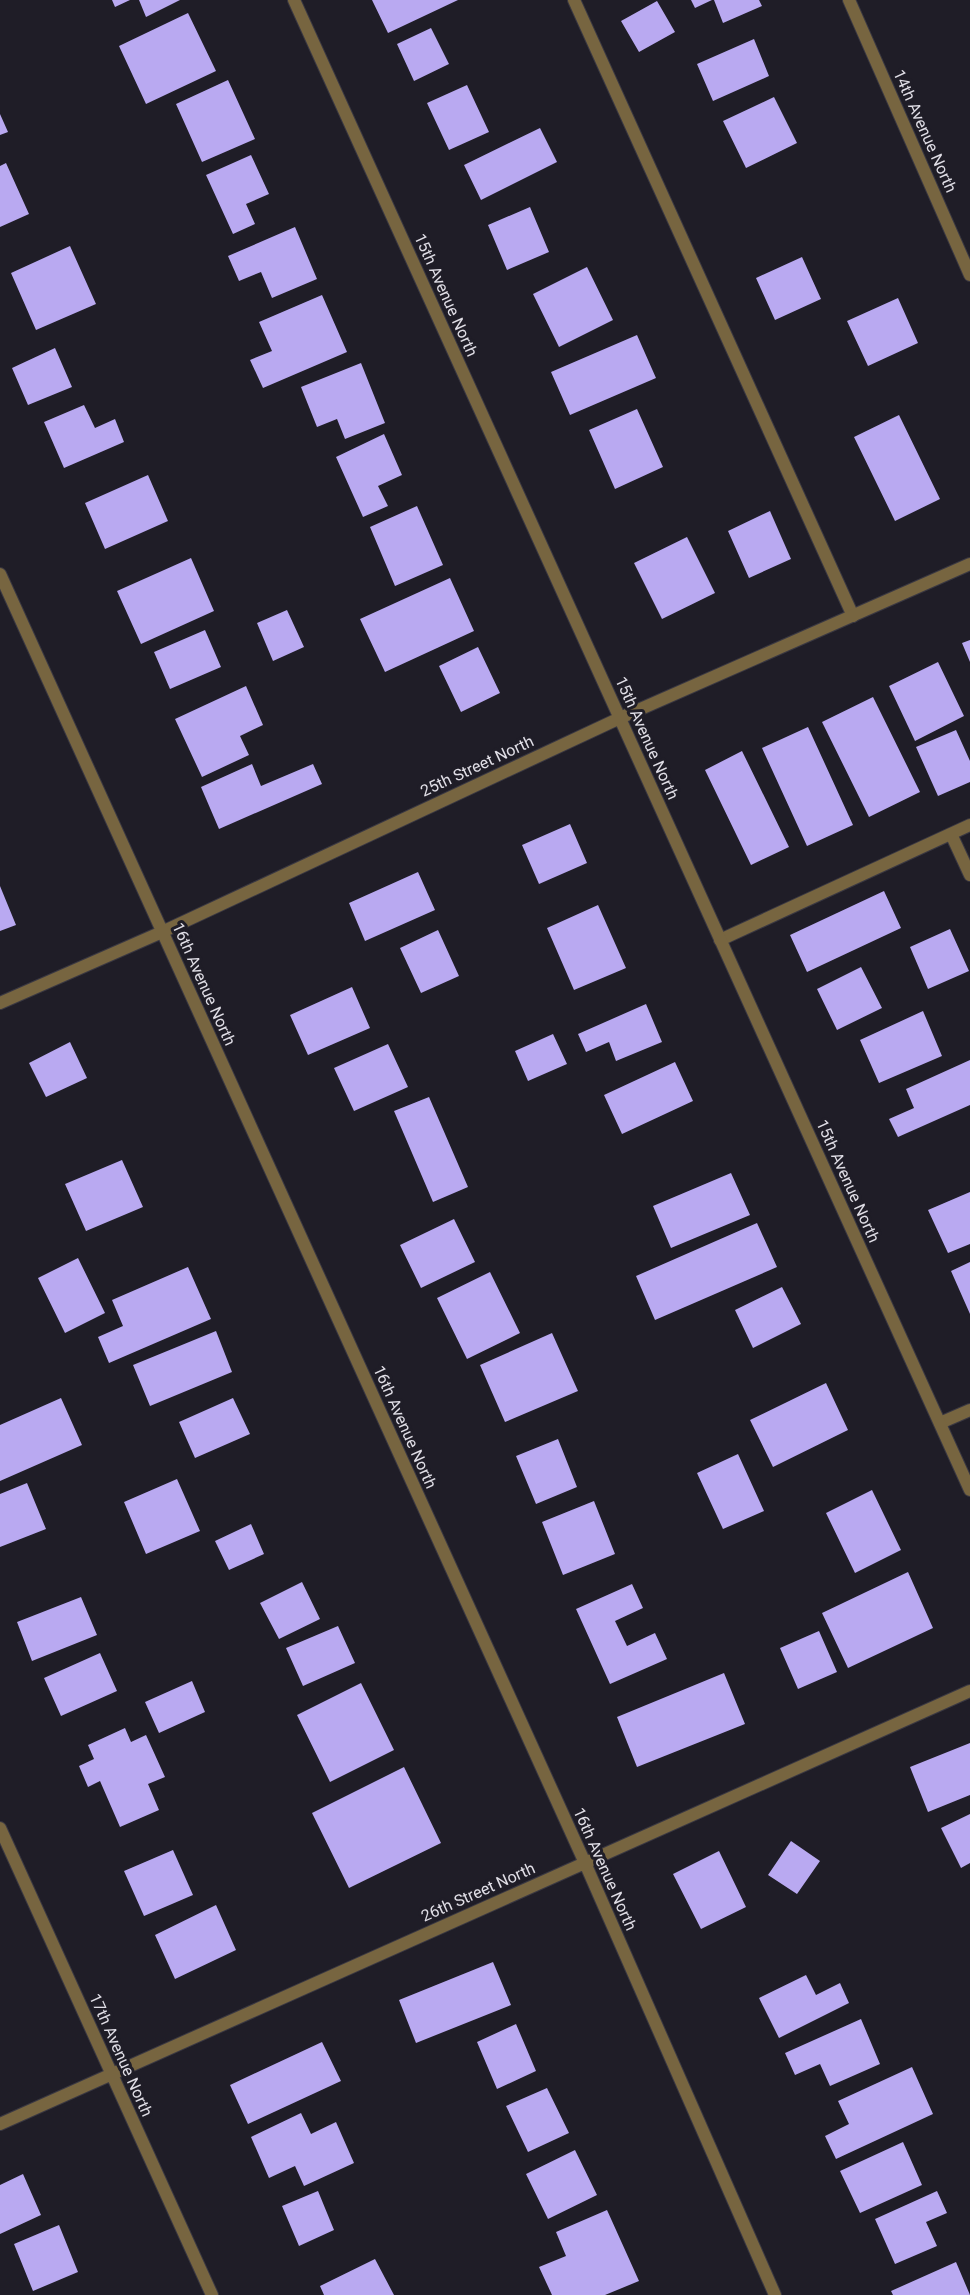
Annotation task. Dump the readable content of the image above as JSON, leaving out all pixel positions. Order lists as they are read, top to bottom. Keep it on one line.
{"streets":{"street":["14th Avenue North","15th Avenue North","25th Street North","16th Avenue North","26th Street North","17th Avenue North"]},"crossings":[["15th Avenue North","25th Street North"],["25th Street North","16th Avenue North"],["16th Avenue North","26th Street North"],["26th Street North","17th Avenue North"]]}
